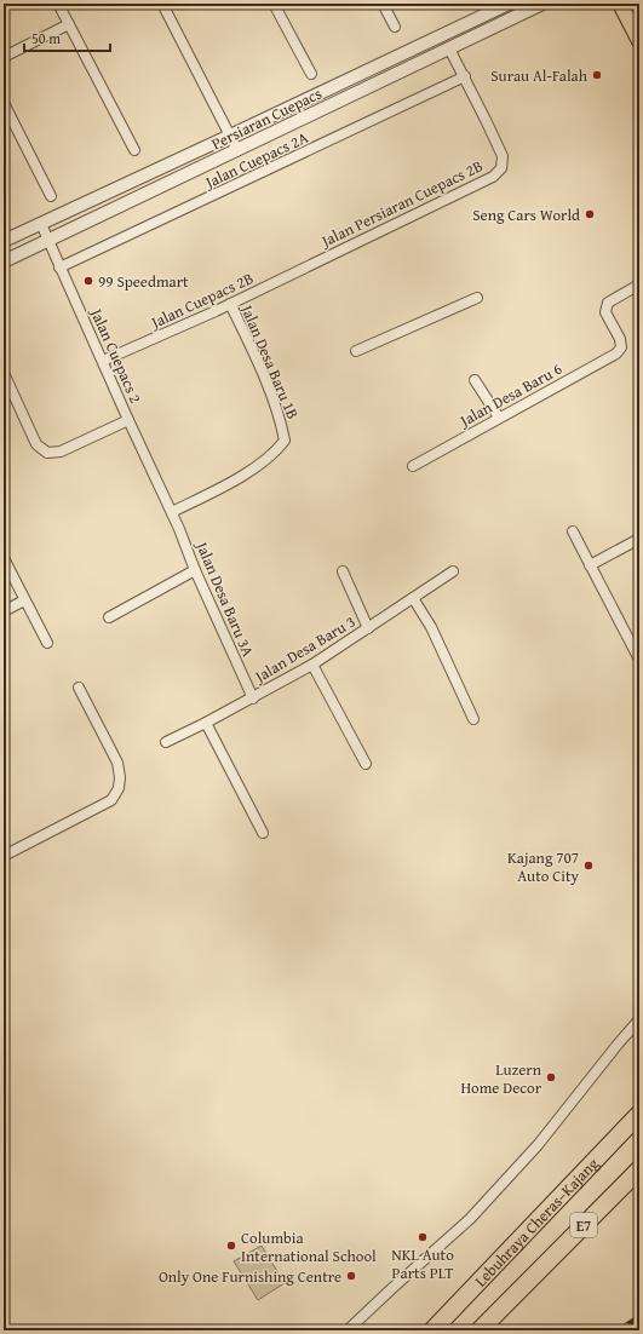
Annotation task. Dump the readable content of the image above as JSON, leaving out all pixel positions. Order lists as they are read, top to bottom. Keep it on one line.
{"streets":{"highway":["Lebuhraya Cheras–Kajang","E7"],"street":["Persiaran Cuepacs","Jalan Cuepacs 2A","Jalan Persiaran Cuepacs 2B","Jalan Cuepacs 2B","Jalan Cuepacs 2","Jalan Desa Baru 1B","Jalan Desa Baru 6","Jalan Desa Baru 3A","Jalan Desa Baru 3"]},"crossings":[["Persiaran Cuepacs","Jalan Cuepacs 2"],["Jalan Cuepacs 2A","Jalan Persiaran Cuepacs 2B"],["Jalan Cuepacs 2A","Jalan Cuepacs 2"],["Jalan Persiaran Cuepacs 2B","Jalan Cuepacs 2B"],["Jalan Cuepacs 2B","Jalan Cuepacs 2"],["Jalan Cuepacs 2B","Jalan Desa Baru 1B"],["Jalan Cuepacs 2","Jalan Desa Baru 1B"],["Jalan Cuepacs 2","Jalan Desa Baru 3A"],["Jalan Desa Baru 1B","Jalan Desa Baru 3A"],["Jalan Desa Baru 3A","Jalan Desa Baru 3"]],"places":["Surau Al-Falah","Seng Cars World","99 Speedmart","Kajang 707 Auto City","Luzern Home Decor","NKL Auto Parts PLT","Columbia International School","Only One Furnishing Centre"],"scale_bar":"50 m"}
